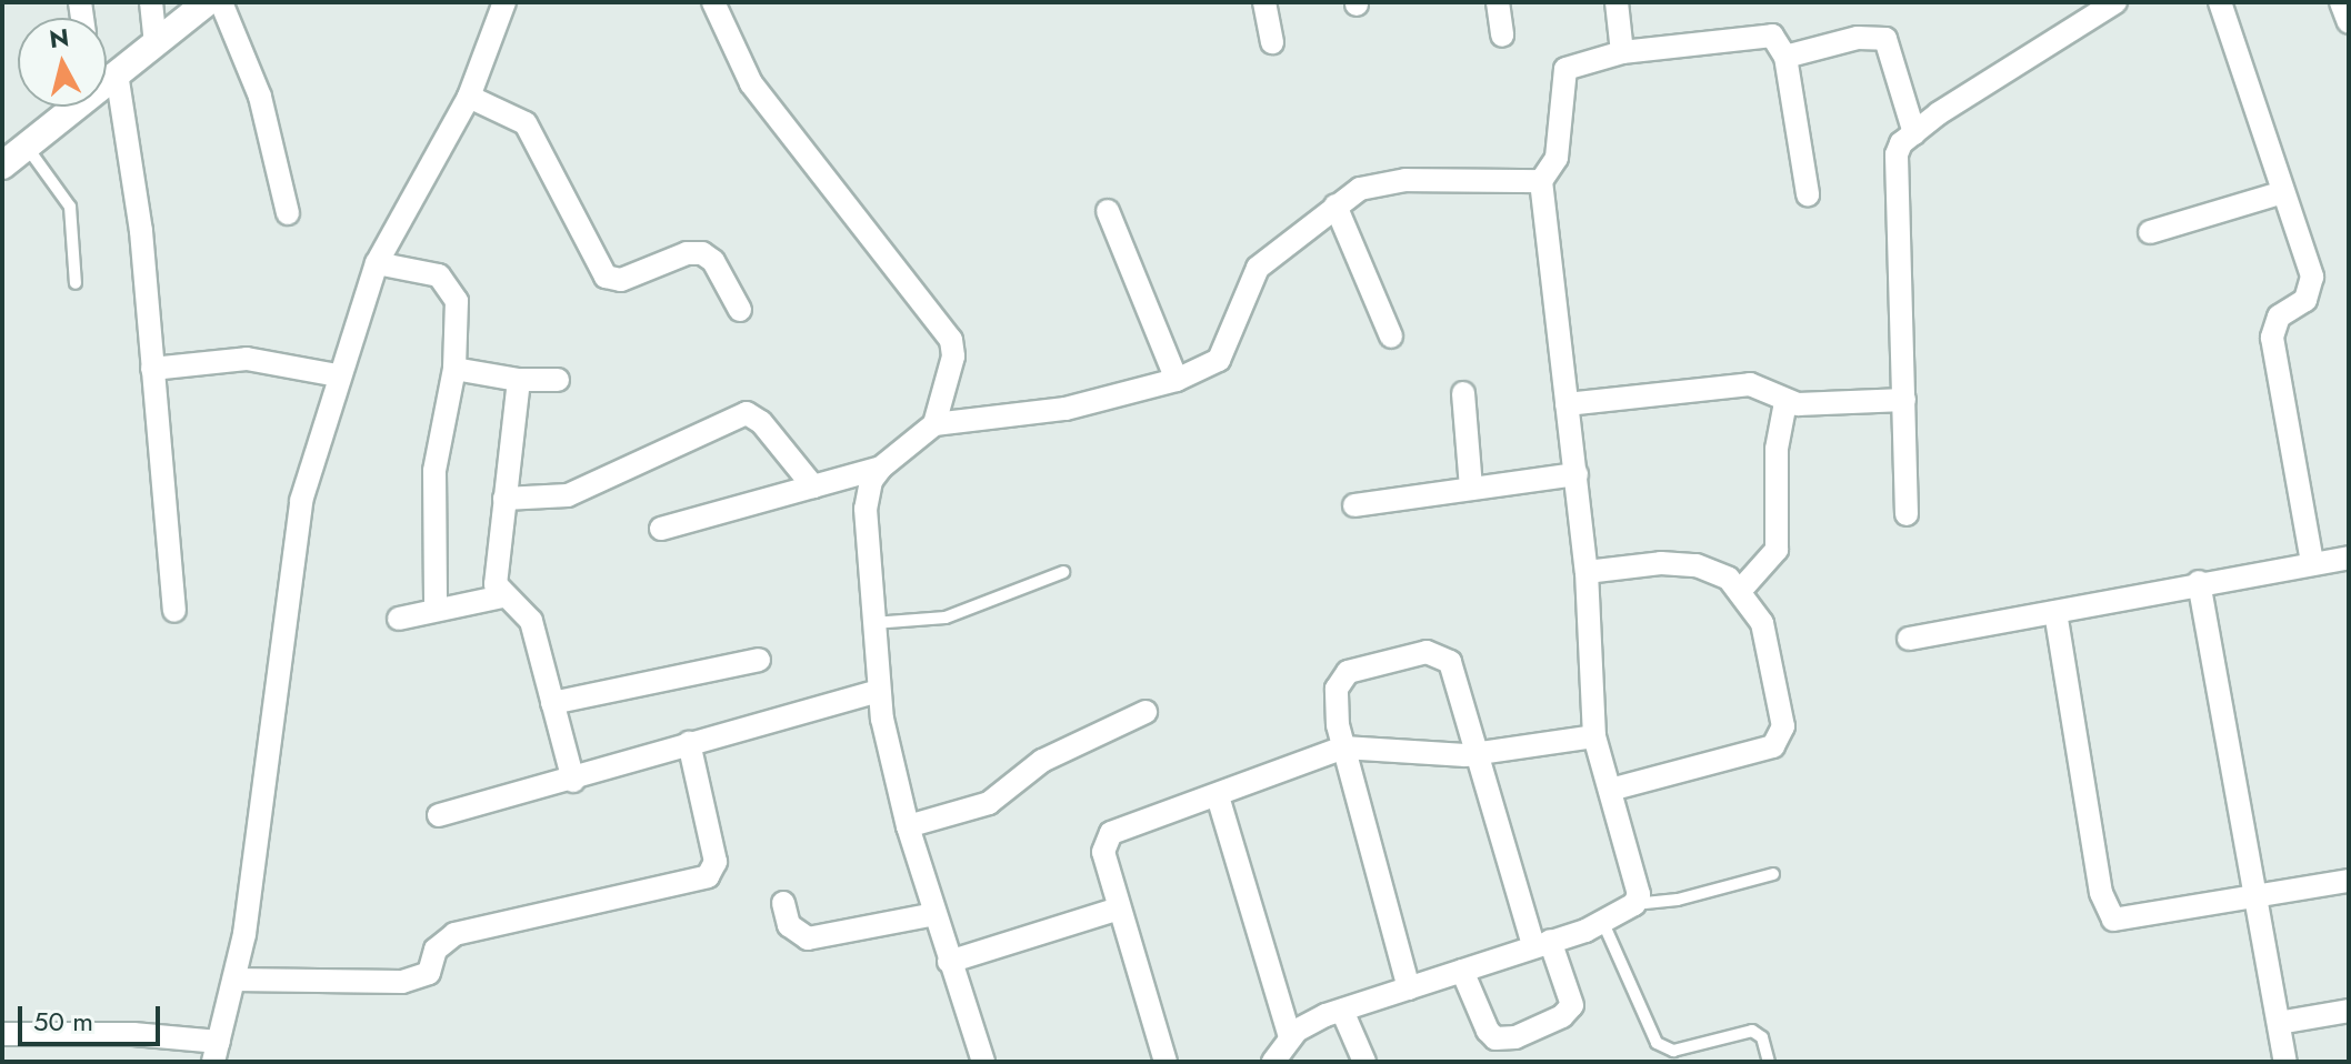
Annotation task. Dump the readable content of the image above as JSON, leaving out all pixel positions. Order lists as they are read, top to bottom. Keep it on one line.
{"scale_bar":"50 m","north":"top"}
